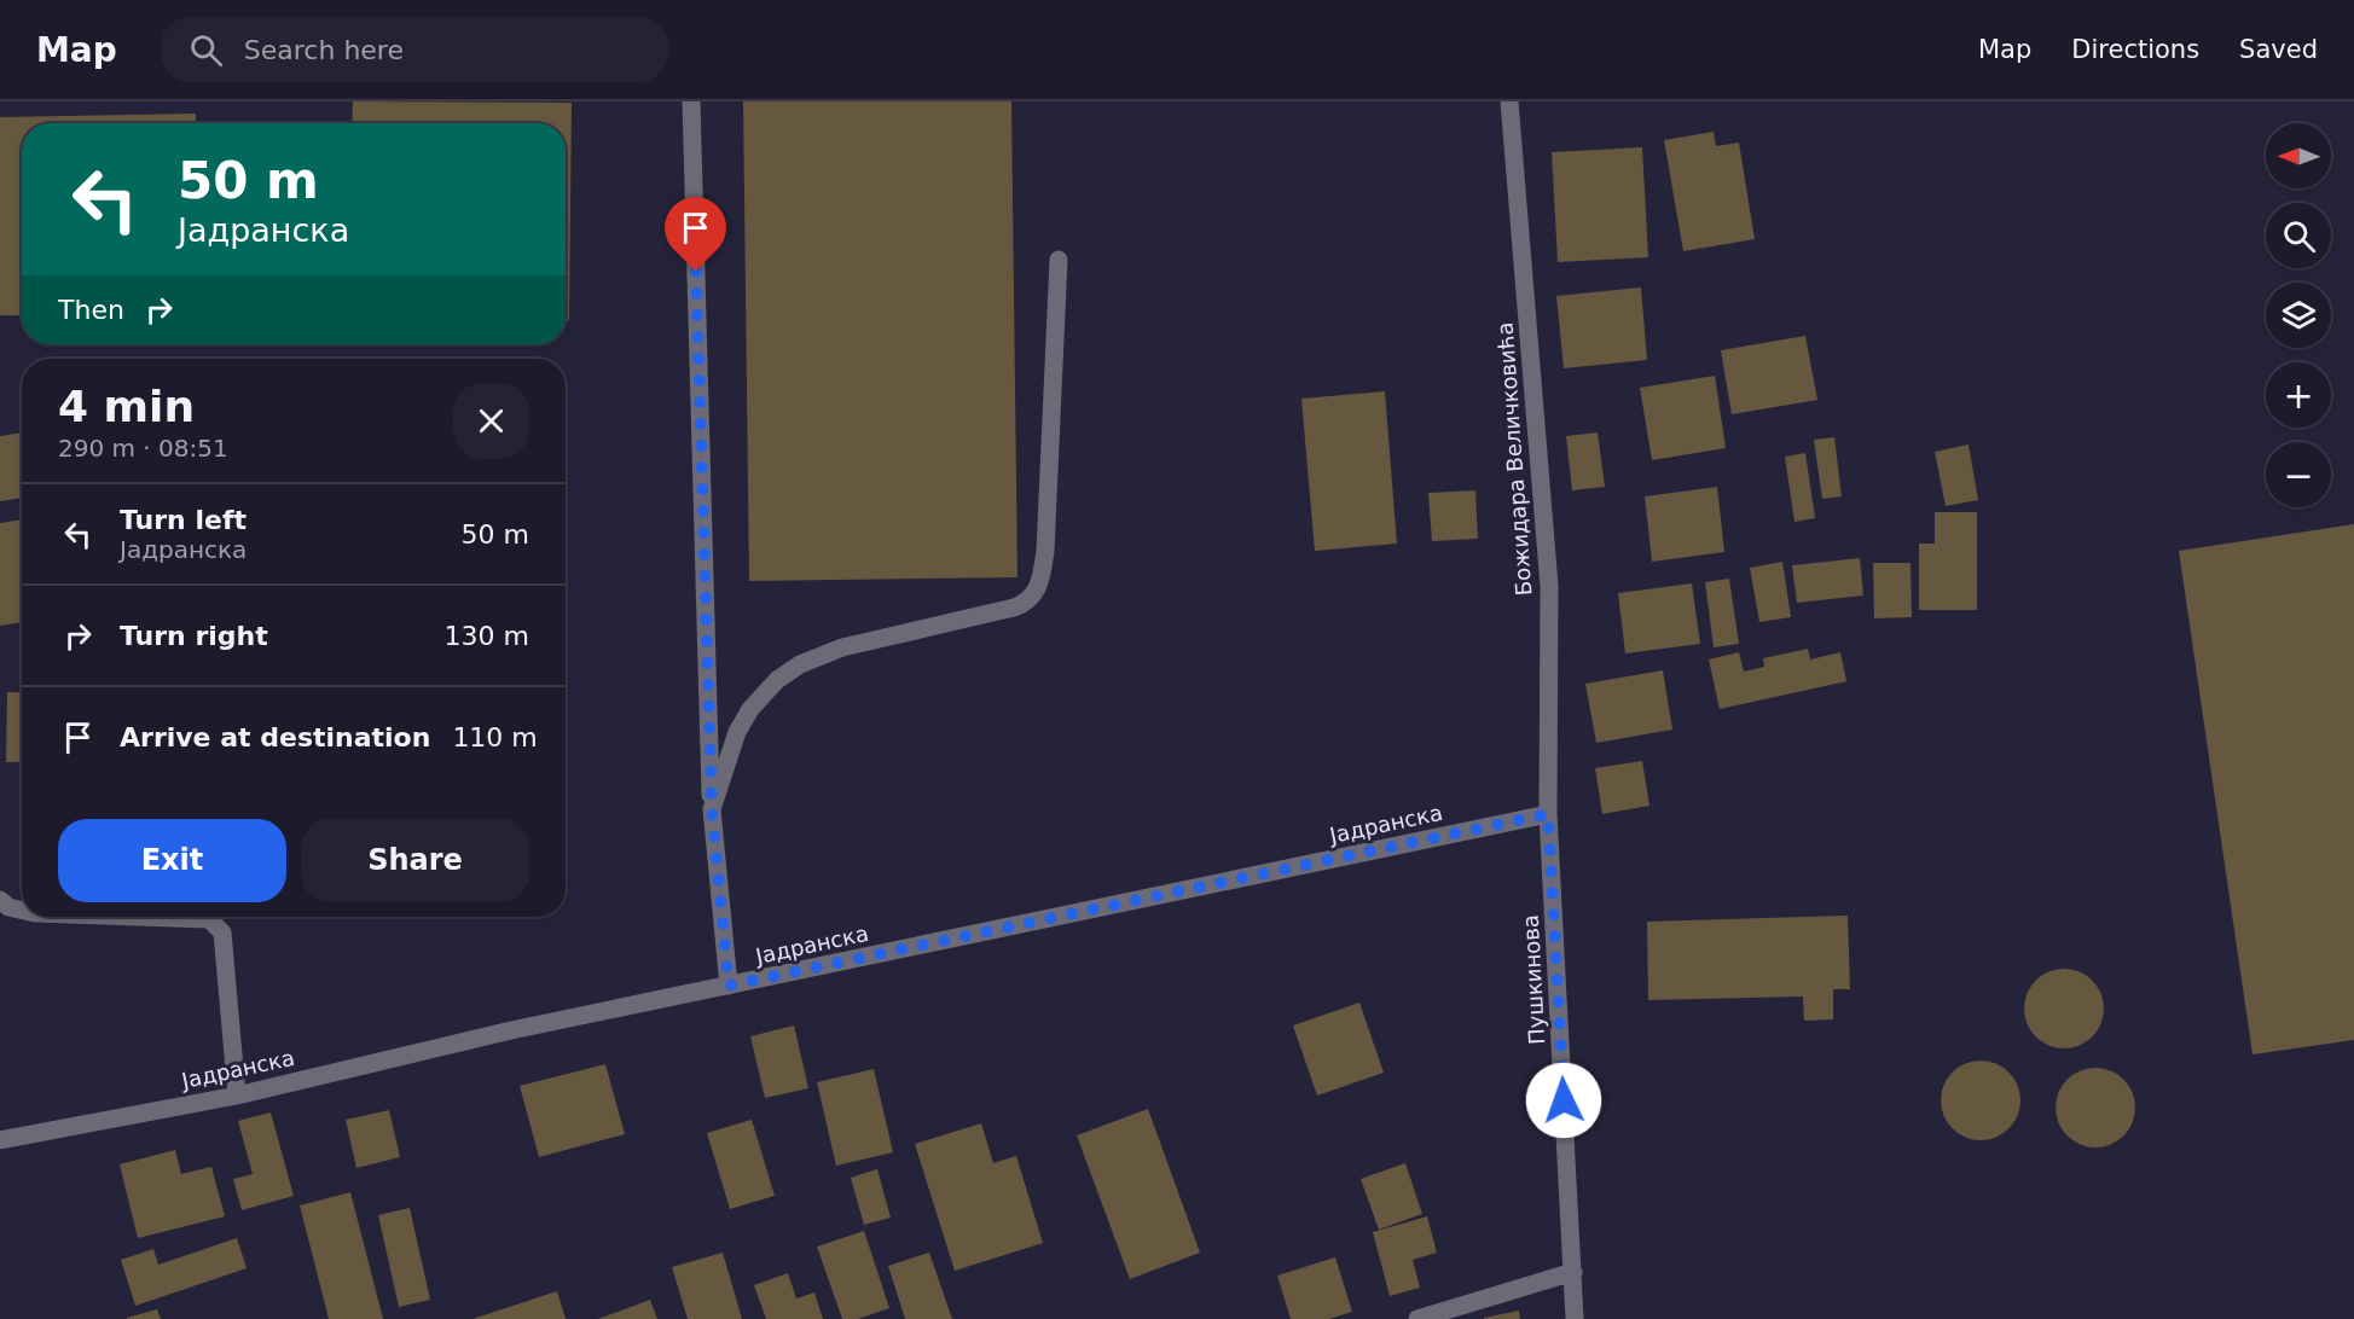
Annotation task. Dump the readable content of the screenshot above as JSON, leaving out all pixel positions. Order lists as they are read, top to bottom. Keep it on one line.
{"streets":{"street":["Божидара Величковића","Јадранска","Пушкинова"]},"crossings":[["Божидара Величковића","Јадранска"],["Божидара Величковића","Пушкинова"],["Јадранска","Пушкинова"]],"north":"left","page":{"header":"Map","search":"Search here","nav":["Map","Directions","Saved"],"map_buttons":["+","−"],"turn":["50 m","Јадранска"],"then":"Then","heading":["4 min","290 m · 08:51"],"list":[{"name":"Turn left","note":"Јадранска","value":"50 m"},{"name":"Turn right","value":"130 m"},{"name":"Arrive at destination","value":"110 m"}],"buttons":["Exit","Share"]}}
